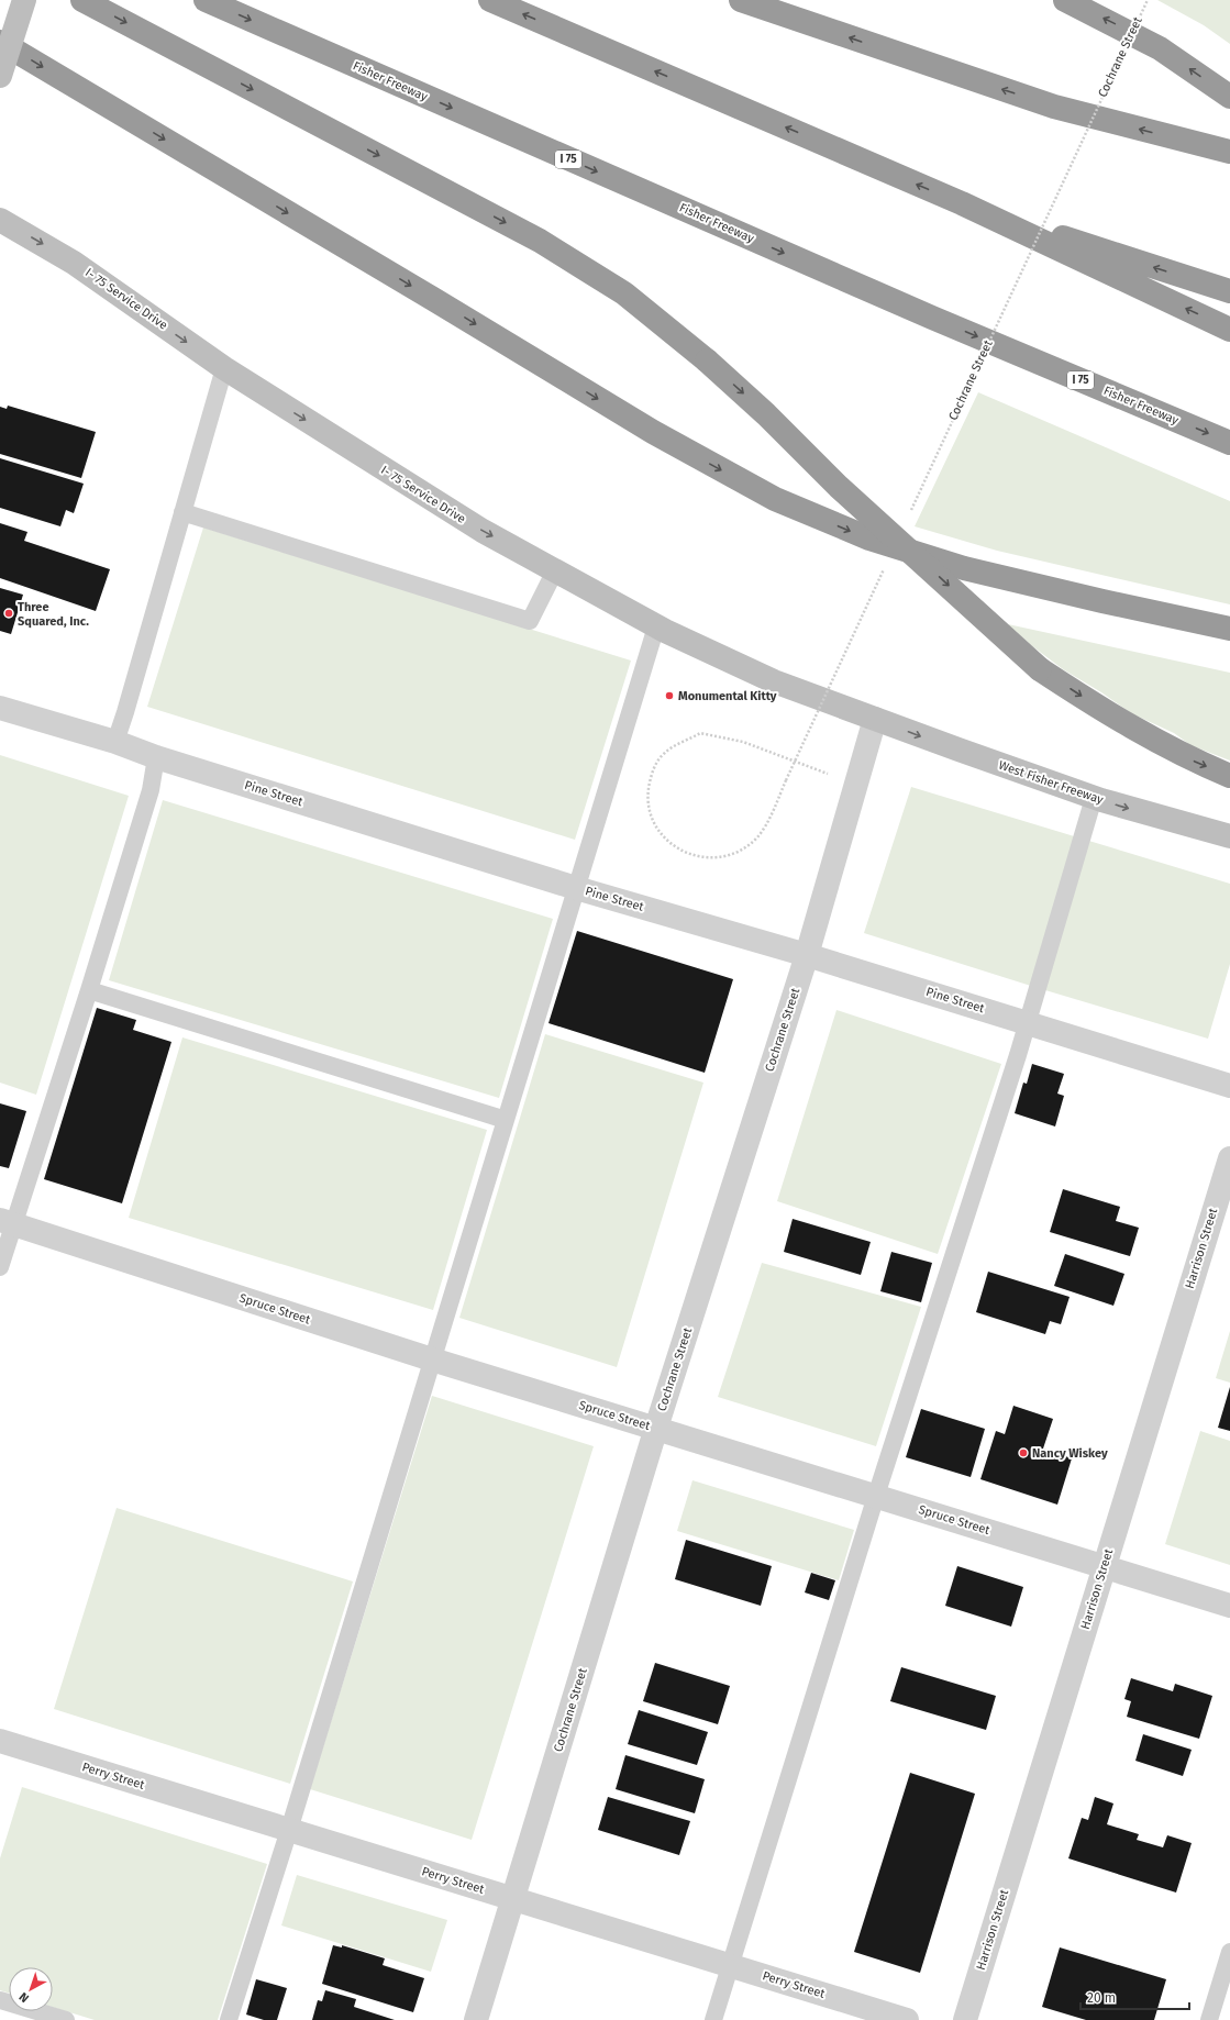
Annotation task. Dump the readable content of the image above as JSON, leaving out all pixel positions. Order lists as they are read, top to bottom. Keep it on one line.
{"streets":{"highway":["Fisher Freeway","I 75"],"street":["Cochrane Street","I- 75 Service Drive","West Fisher Freeway","Pine Street","Harrison Street","Spruce Street","Perry Street"]},"crossings":[["Cochrane Street","I- 75 Service Drive"],["Cochrane Street","West Fisher Freeway"],["Cochrane Street","Pine Street"],["Cochrane Street","Spruce Street"],["Cochrane Street","Perry Street"],["I- 75 Service Drive","West Fisher Freeway"],["Harrison Street","Spruce Street"]],"one_way":["I- 75 Service Drive","West Fisher Freeway"],"places":["Three Squared, Inc.","Monumental Kitty","Nancy Wiskey"],"scale_bar":"20 m","north":"bottom left"}
